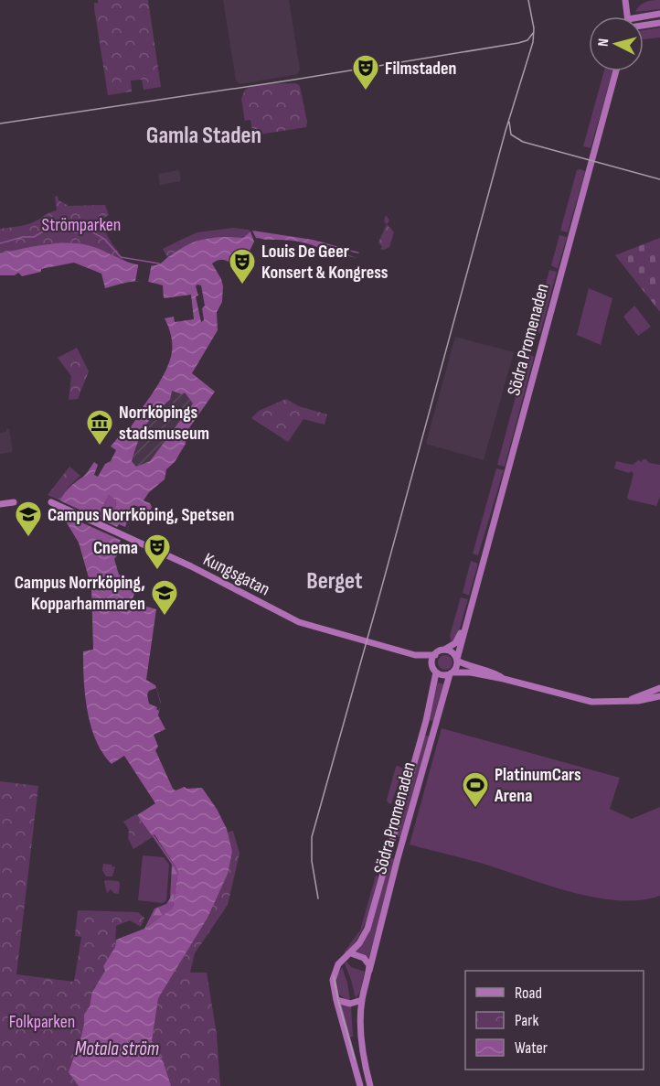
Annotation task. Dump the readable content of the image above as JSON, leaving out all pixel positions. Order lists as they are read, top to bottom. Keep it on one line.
{"streets":{"main road":["Södra Promenaden","Kungsgatan"]},"crossings":[["Södra Promenaden","Kungsgatan"]],"districts":["Gamla Staden","Berget"],"water":["Motala ström"],"parks":["Strömparken","Folkparken"],"places":{"theatre":["Filmstaden","Louis De Geer Konsert & Kongress","Cnema"],"museum":["Norrköpings stadsmuseum"],"school or university":["Campus Norrköping, Spetsen","Campus Norrköping, Kopparhammaren"],"sports":["PlatinumCars Arena"]},"legend":["Road","Park","Water"],"north":"left"}
